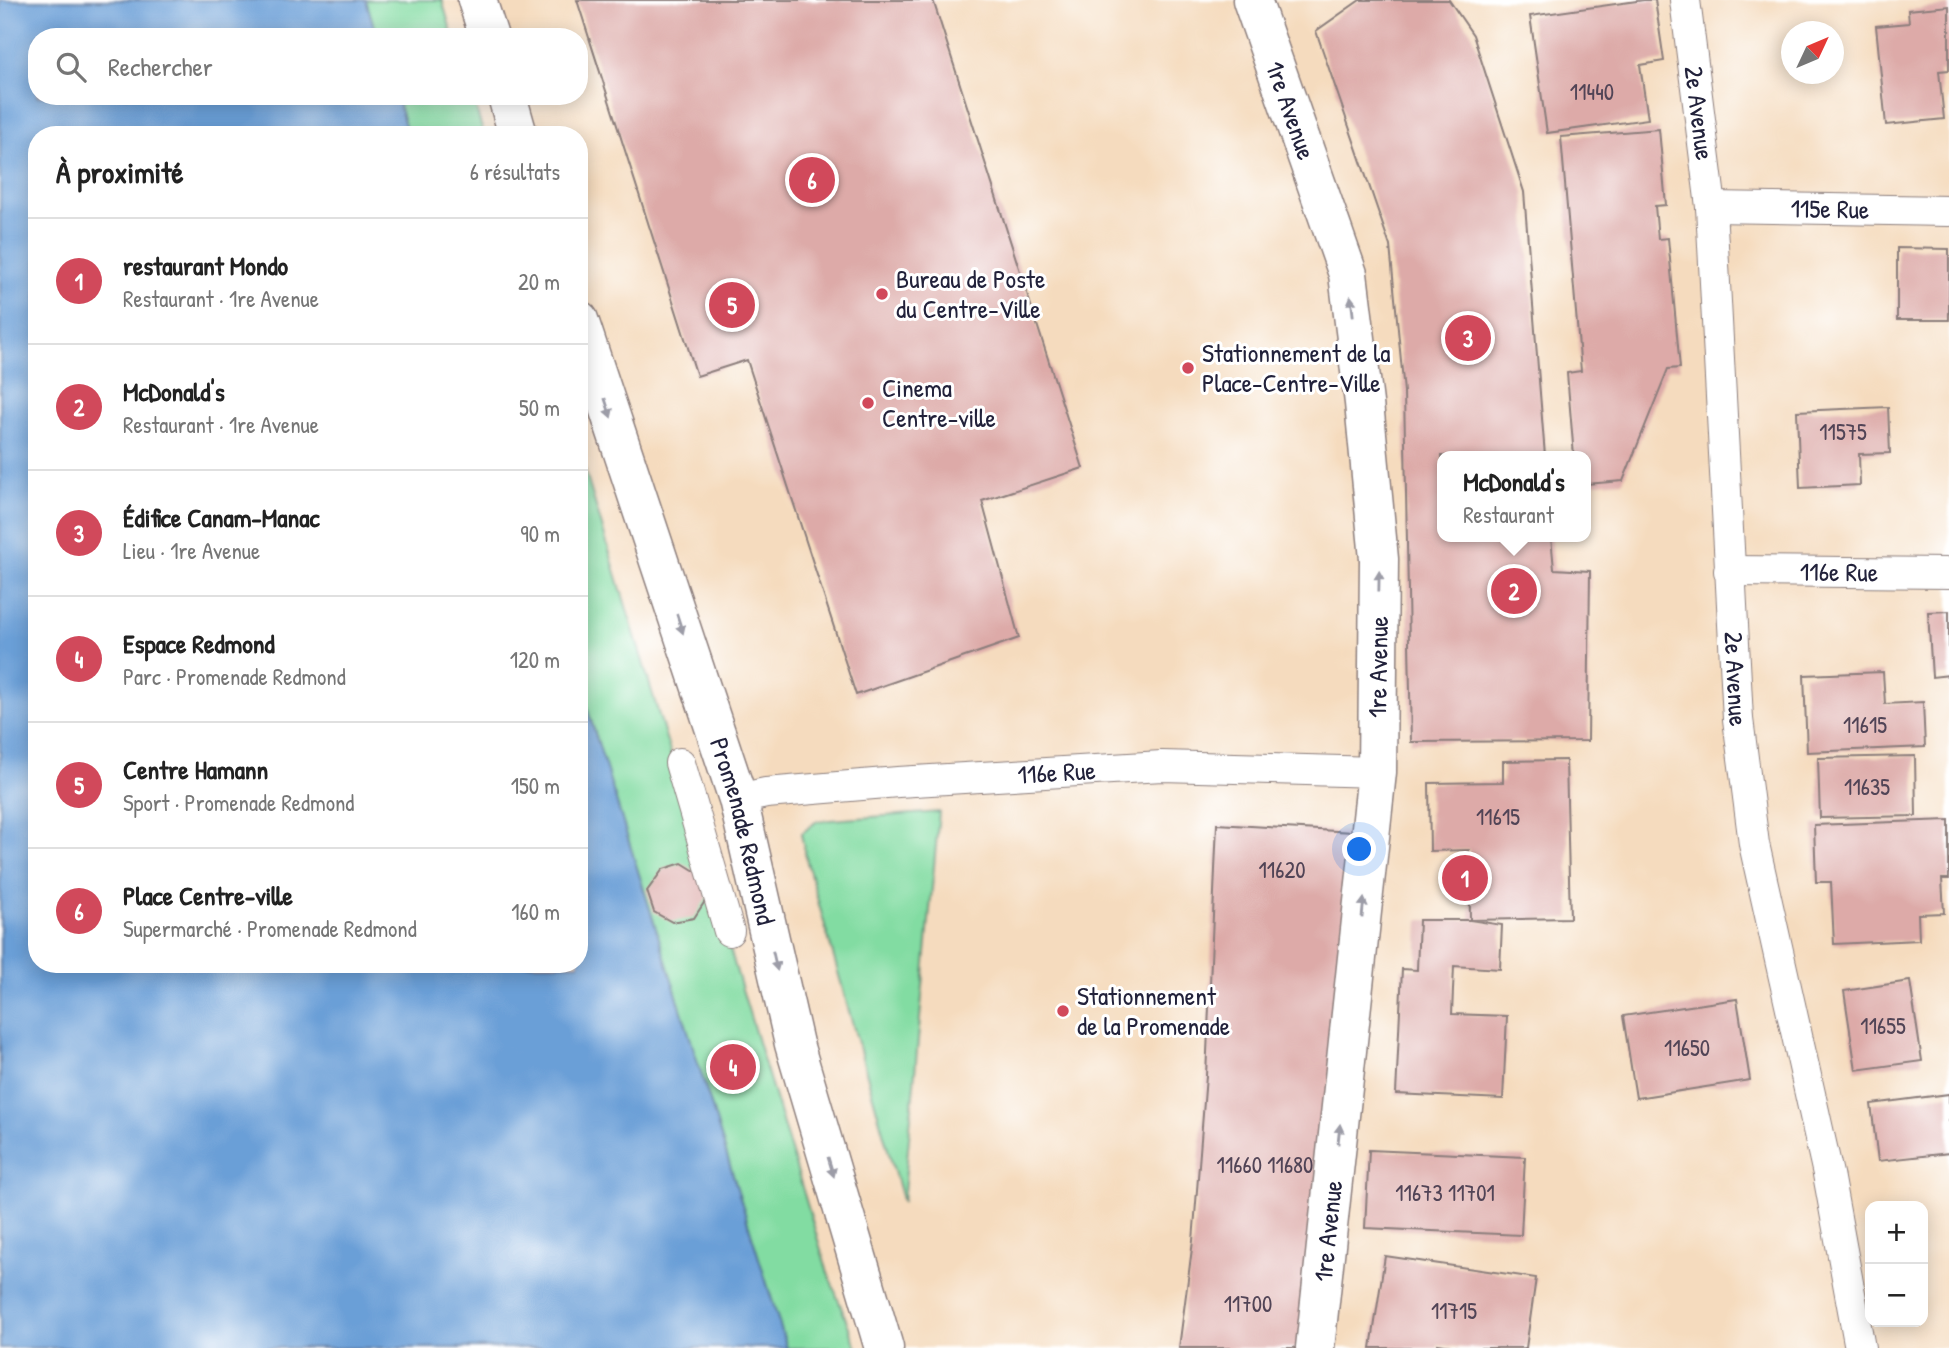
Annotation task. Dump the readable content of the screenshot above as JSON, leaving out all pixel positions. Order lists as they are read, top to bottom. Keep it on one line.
{"streets":{"street":["1re Avenue","2e Avenue","115e Rue","116e Rue","Promenade Redmond"]},"crossings":[["1re Avenue","116e Rue"],["2e Avenue","115e Rue"],["2e Avenue","116e Rue"],["116e Rue","Promenade Redmond"]],"one_way":["1re Avenue","Promenade Redmond"],"places":["Bureau de Poste du Centre-Ville","Stationnement de la Place-Centre-Ville","Cinema Centre-ville","Stationnement de la Promenade"],"house_numbers":["11440","11575","11615","11635","11615","11620","11655","11650","11660 11680","11673 11701","11700","11715"],"north":"top right","page":{"search":"Rechercher","heading":["À proximité","6 résultats"],"pins":["6","5","3","2","1","4"],"list":[{"mark":"1","name":"restaurant Mondo","note":"Restaurant · 1re Avenue","value":"20 m"},{"mark":"2","name":"McDonald's","note":"Restaurant · 1re Avenue","value":"50 m"},{"mark":"3","name":"Édifice Canam-Manac","note":"Lieu · 1re Avenue","value":"90 m"},{"mark":"4","name":"Espace Redmond","note":"Parc · Promenade Redmond","value":"120 m"},{"mark":"5","name":"Centre Hamann","note":"Sport · Promenade Redmond","value":"150 m"},{"mark":"6","name":"Place Centre-ville","note":"Supermarché · Promenade Redmond","value":"160 m"}],"popup":["McDonald's","Restaurant"],"map_buttons":["+","−"]}}
